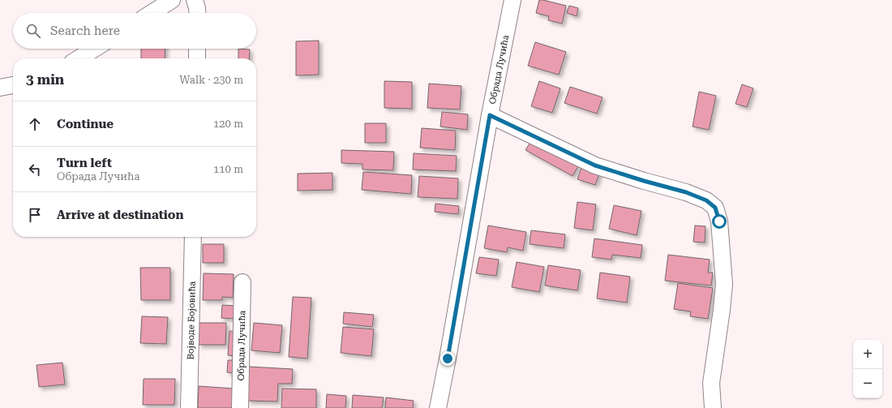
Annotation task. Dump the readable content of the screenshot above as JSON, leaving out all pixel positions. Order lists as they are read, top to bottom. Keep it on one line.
{"streets":{"street":["Обрада Лучића","Војводе Бојовића"]},"page":{"search":"Search here","heading":["3 min","Walk · 230 m"],"list":[["Continue","120 m"],["Turn left","Обрада Лучића","110 m"],"Arrive at destination"],"map_buttons":["+","−"]}}
